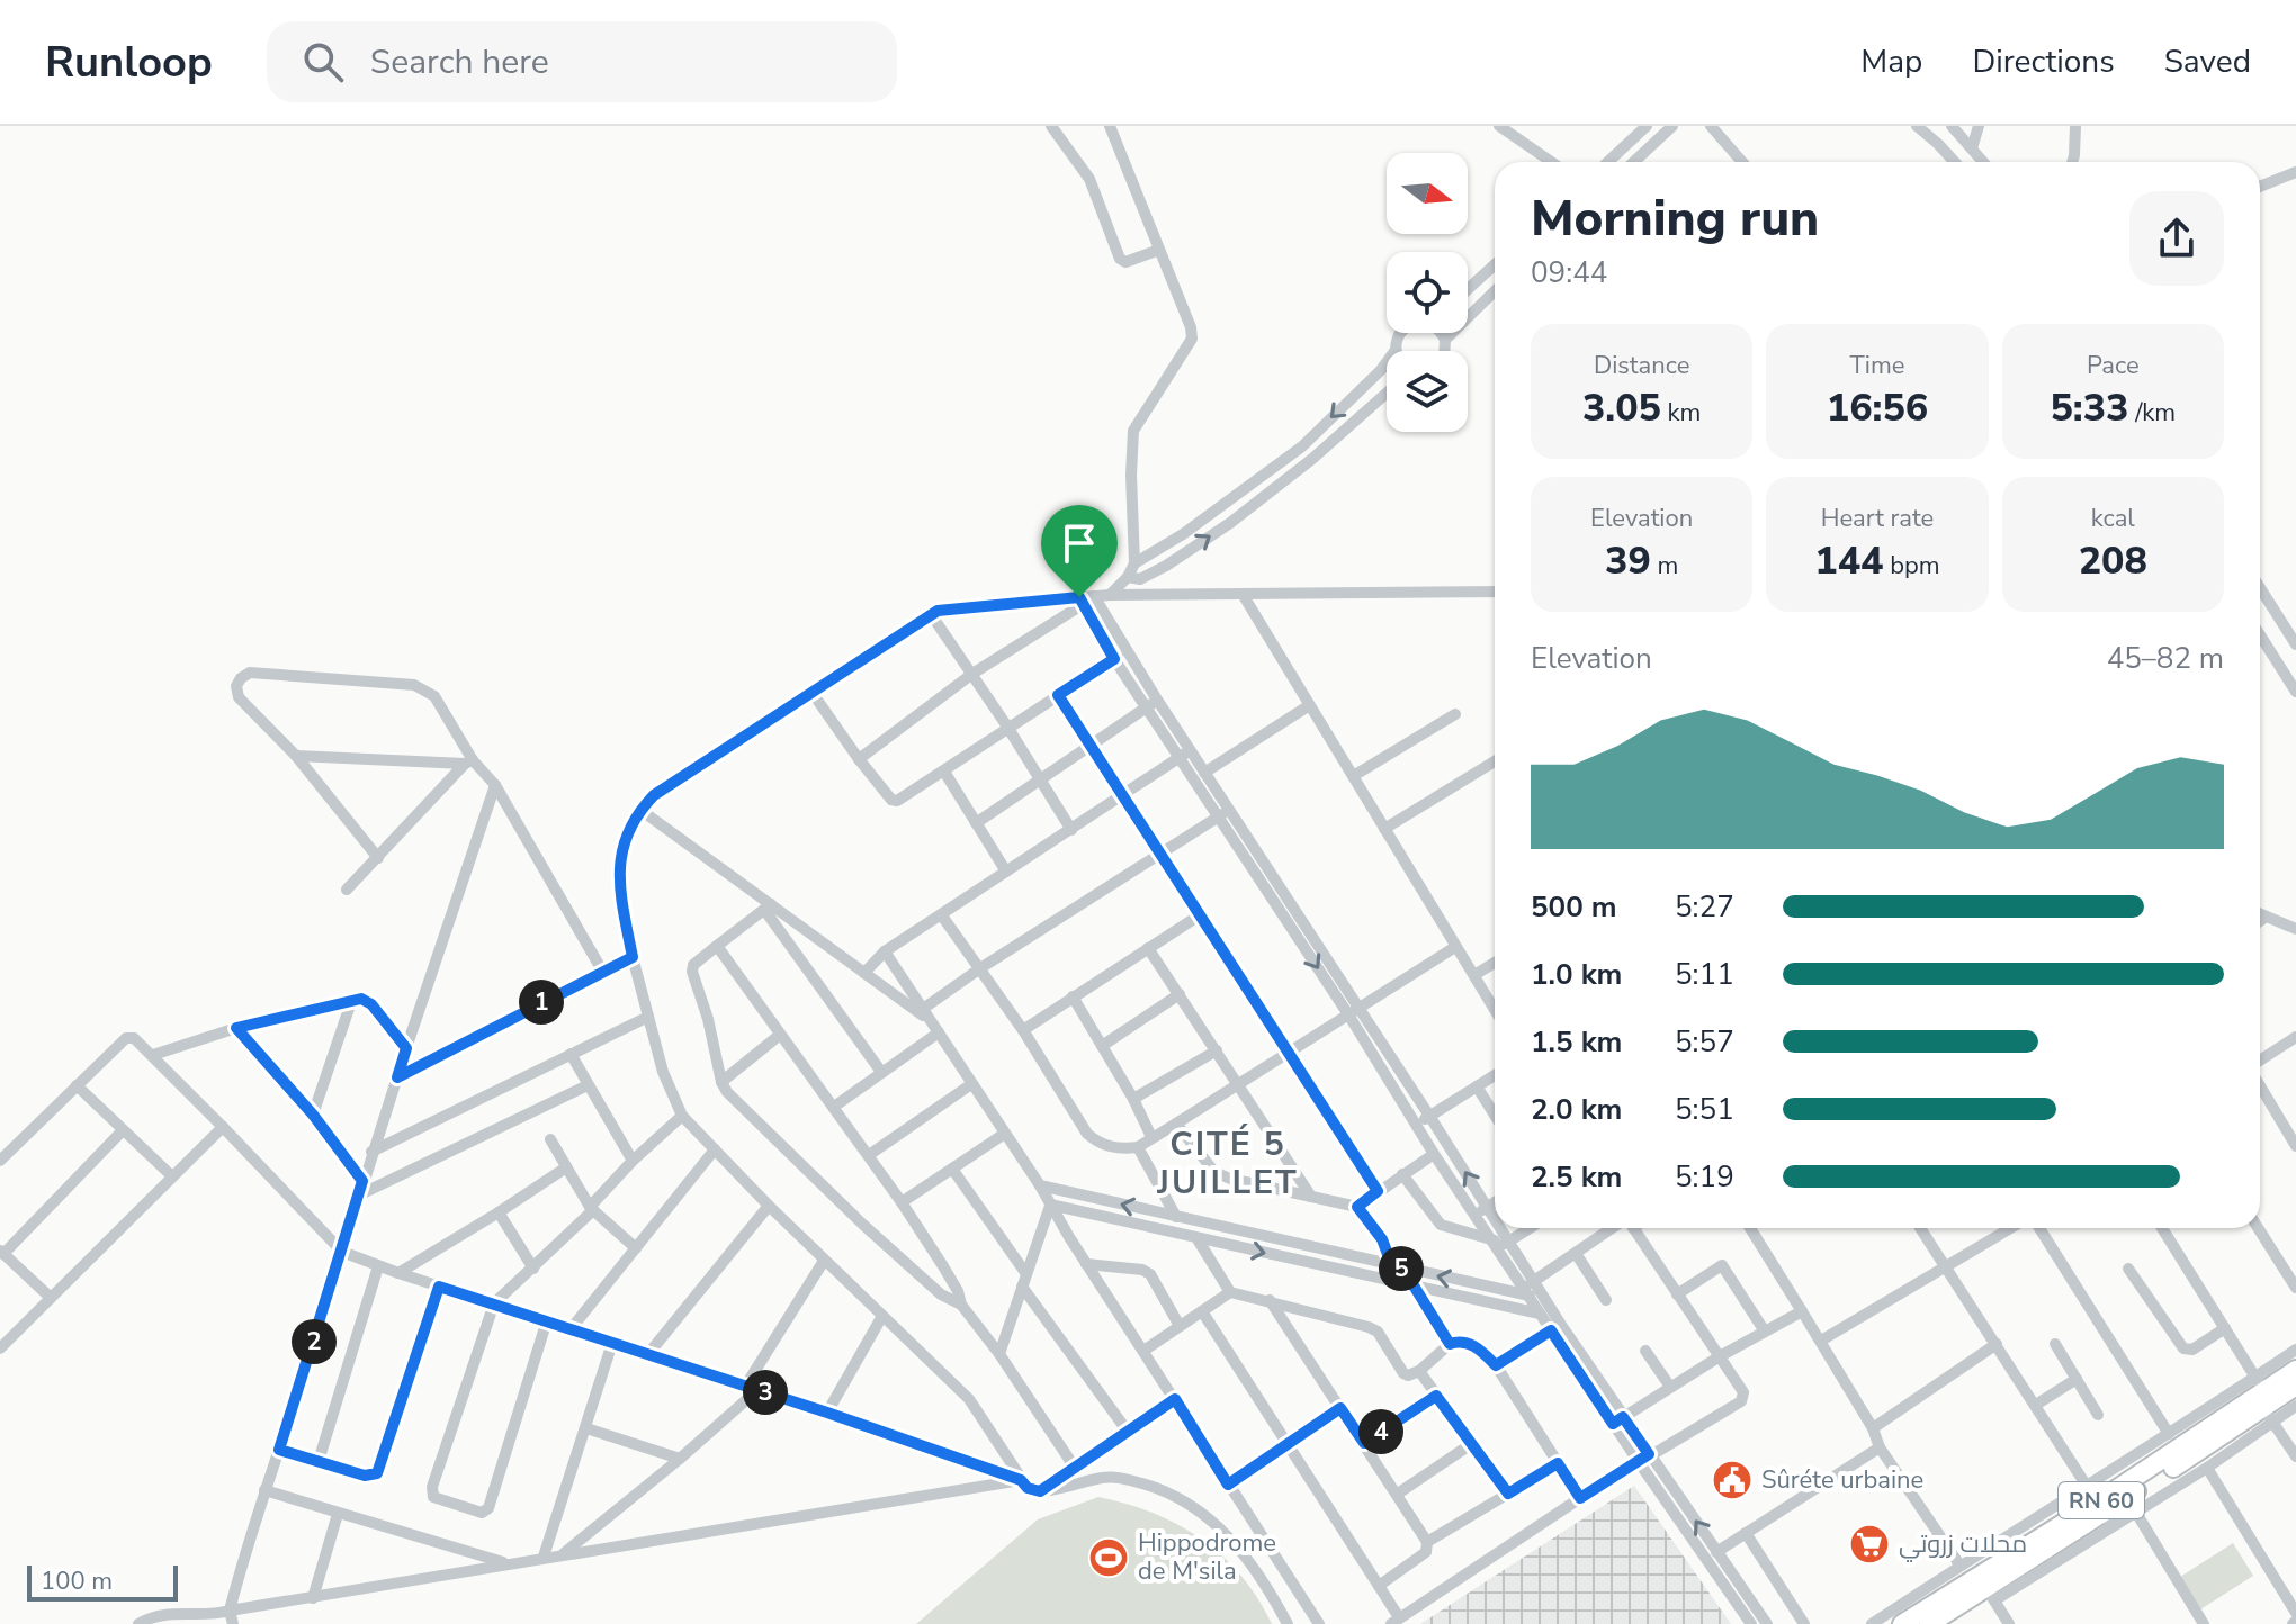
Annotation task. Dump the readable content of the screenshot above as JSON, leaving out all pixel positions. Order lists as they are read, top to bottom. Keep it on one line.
{"streets":{"main road":["RN 60"]},"districts":["CITÉ 5 JUILLET"],"places":{"public building":["Sûréte urbaine"],"supermarket":["محلات زروتي"],"sports":["Hippodrome de M'sila"]},"scale_bar":"100 m","north":"right","page":{"header":"Runloop","search":"Search here","nav":["Map","Directions","Saved"],"heading":["Morning run","09:44"],"stats":[["Distance","3.05 km"],["Time","16:56"],["Pace","5:33 /km"],["Elevation","39 m"],["Heart rate","144 bpm"],["kcal","208"]],"chart":["Elevation","45–82 m"],"list":[{"name":"500 m","note":"5:27"},{"name":"1.0 km","note":"5:11"},{"name":"1.5 km","note":"5:57"},{"name":"2.0 km","note":"5:51"},{"name":"2.5 km","note":"5:19"}],"pins":["1","5","2","3","4"],"scale":"100 m"}}
